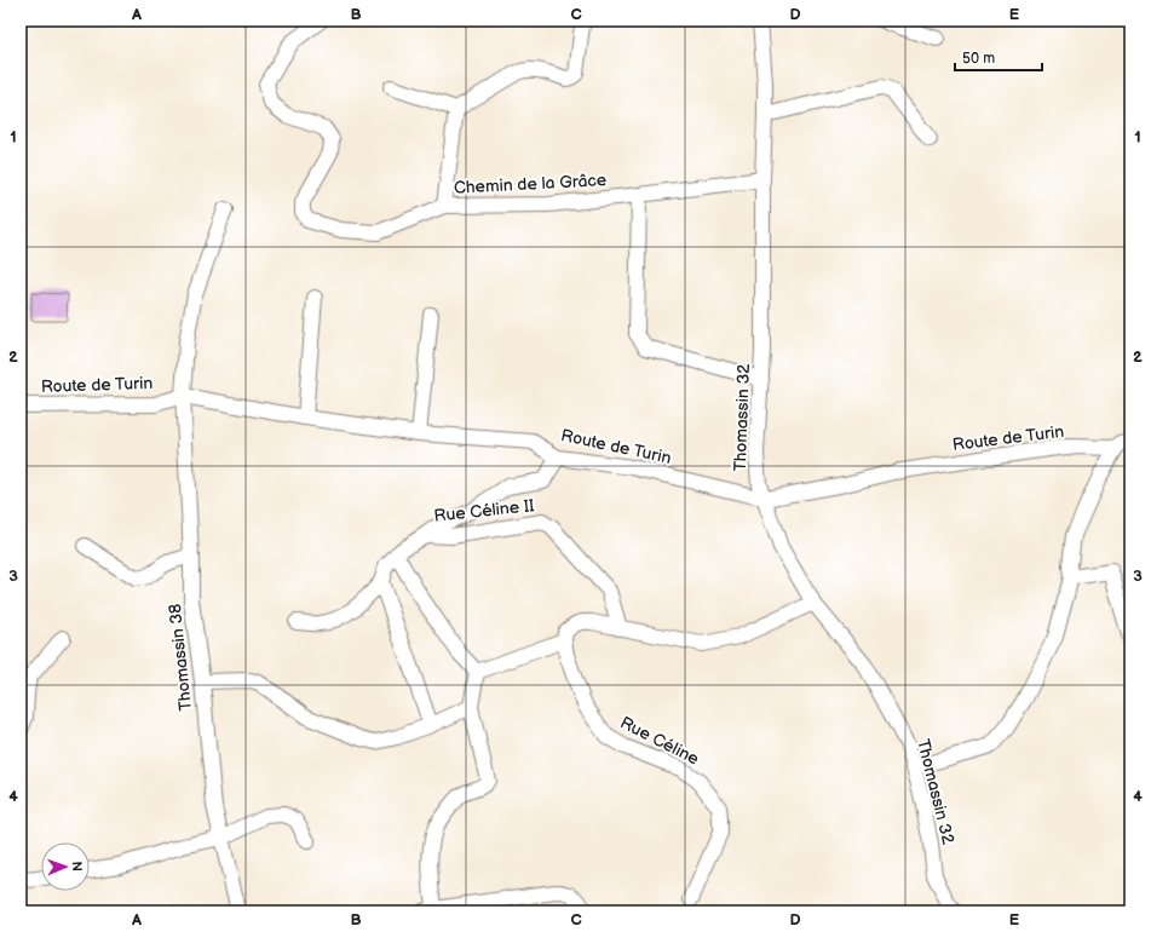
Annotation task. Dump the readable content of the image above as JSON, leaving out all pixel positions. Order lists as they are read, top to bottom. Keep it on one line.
{"streets":{"street":["Chemin de la Grâce","Route de Turin","Thomassin 32","Rue Céline II","Thomassin 38","Rue Céline"]},"crossings":[["Chemin de la Grâce","Thomassin 32"],["Route de Turin","Thomassin 32"],["Route de Turin","Thomassin 38"]],"scale_bar":"50 m","north":"right","grid":{"columns":["A","B","C","D","E"],"rows":["1","2","3","4"]}}
